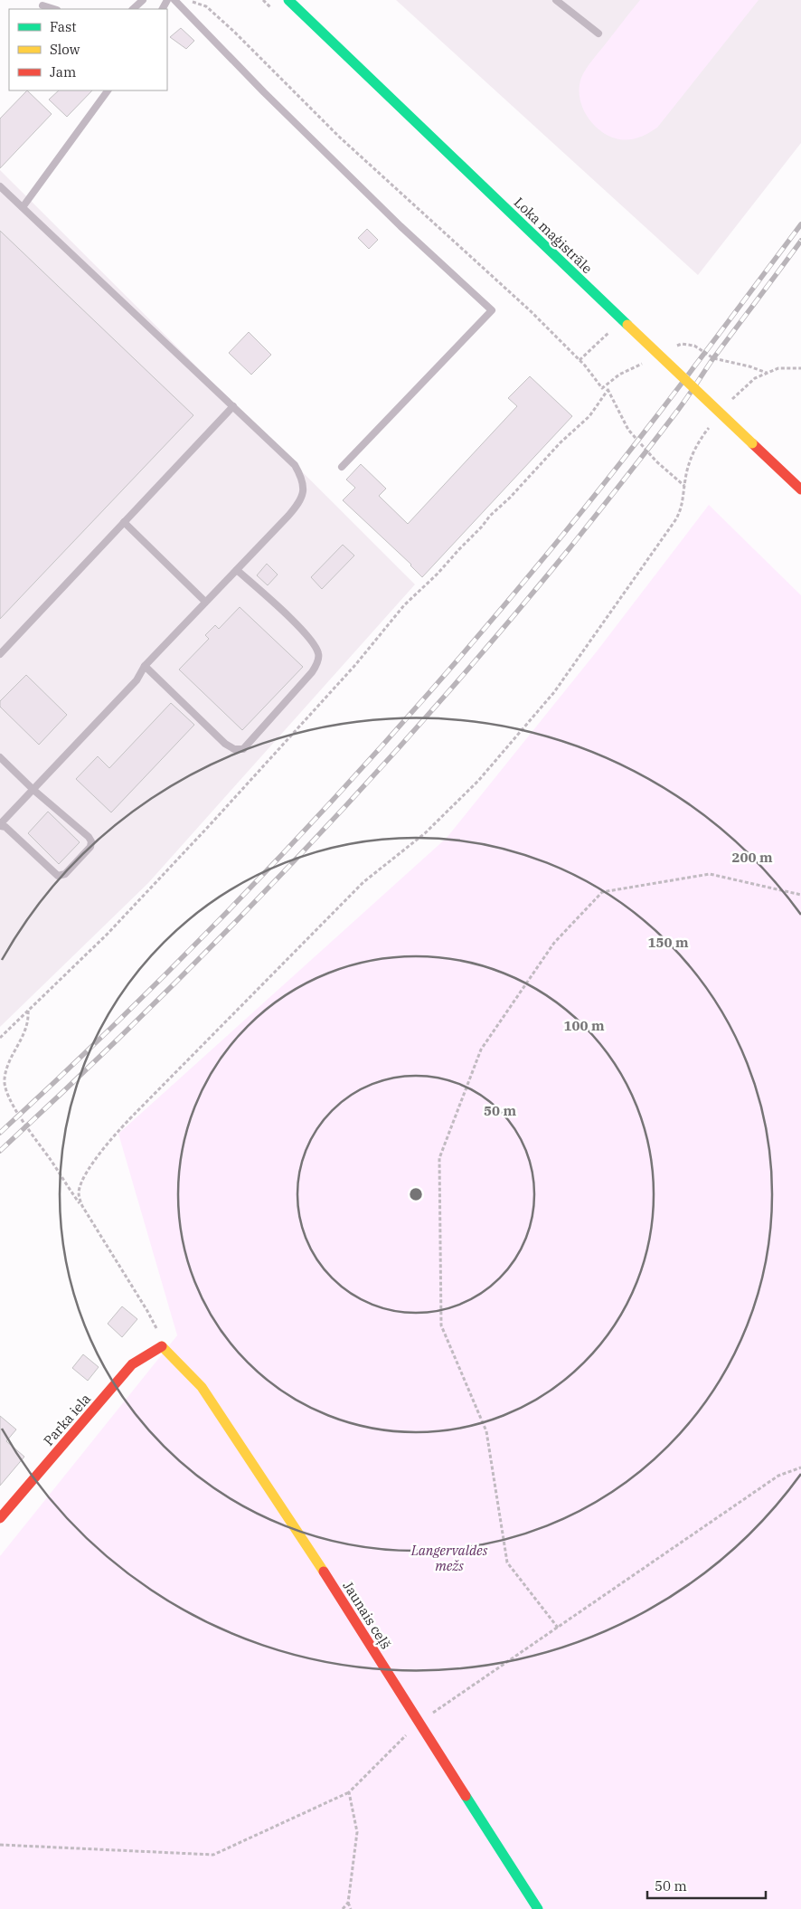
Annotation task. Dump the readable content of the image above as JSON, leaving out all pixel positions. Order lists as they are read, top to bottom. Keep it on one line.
{"streets":{"street":["Loka maģistrāle","Parka iela","Jaunais ceļš"]},"crossings":[["Parka iela","Jaunais ceļš"]],"parks":["Langervaldes mežs"],"legend":["Fast","Slow","Jam"],"scale_bar":"50 m","rings":["200 m","150 m","100 m","50 m"]}
